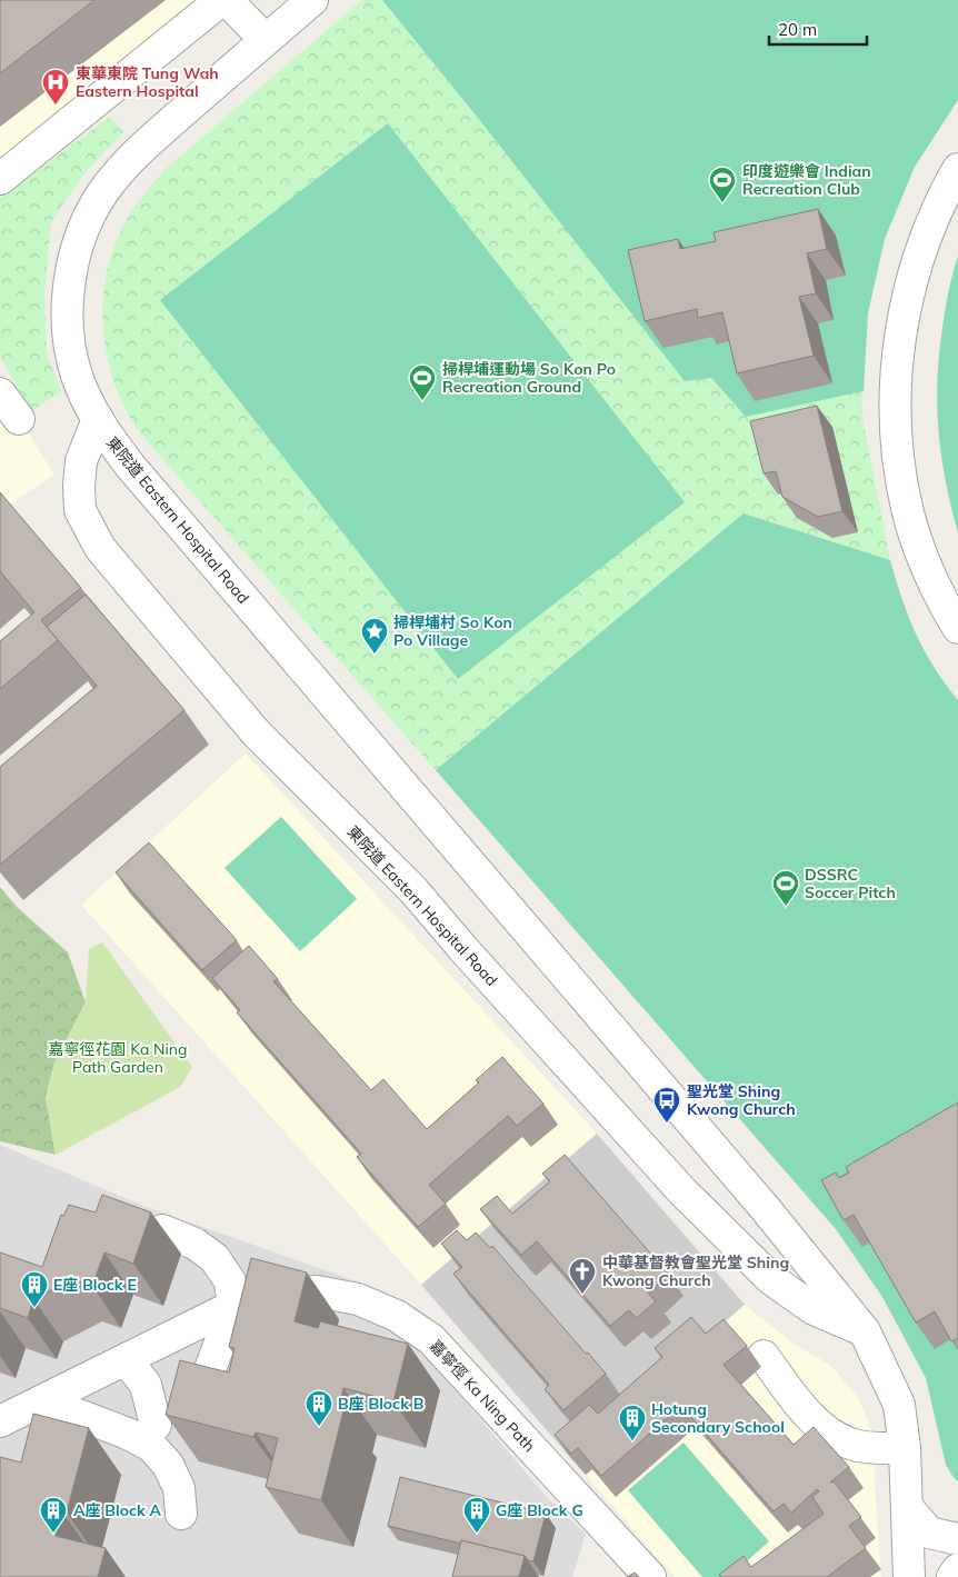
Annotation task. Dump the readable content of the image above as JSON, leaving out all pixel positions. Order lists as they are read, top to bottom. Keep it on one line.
{"streets":{"street":["東院道 Eastern Hospital Road","嘉寧徑 Ka Ning Path"]},"parks":["嘉寧徑花園 Ka Ning Path Garden"],"places":{"hospital":["東華東院 Tung Wah Eastern Hospital"],"sports":["印度遊樂會 Indian Recreation Club","掃桿埔運動場 So Kon Po Recreation Ground","DSSRC Soccer Pitch"],"place":["掃桿埔村 So Kon Po Village"],"bus stop":["聖光堂 Shing Kwong Church"],"church":["中華基督教會聖光堂 Shing Kwong Church"],"building":["E座 Block E","B座 Block B","Hotung Secondary School","A座 Block A","G座 Block G"]},"scale_bar":"20 m"}
